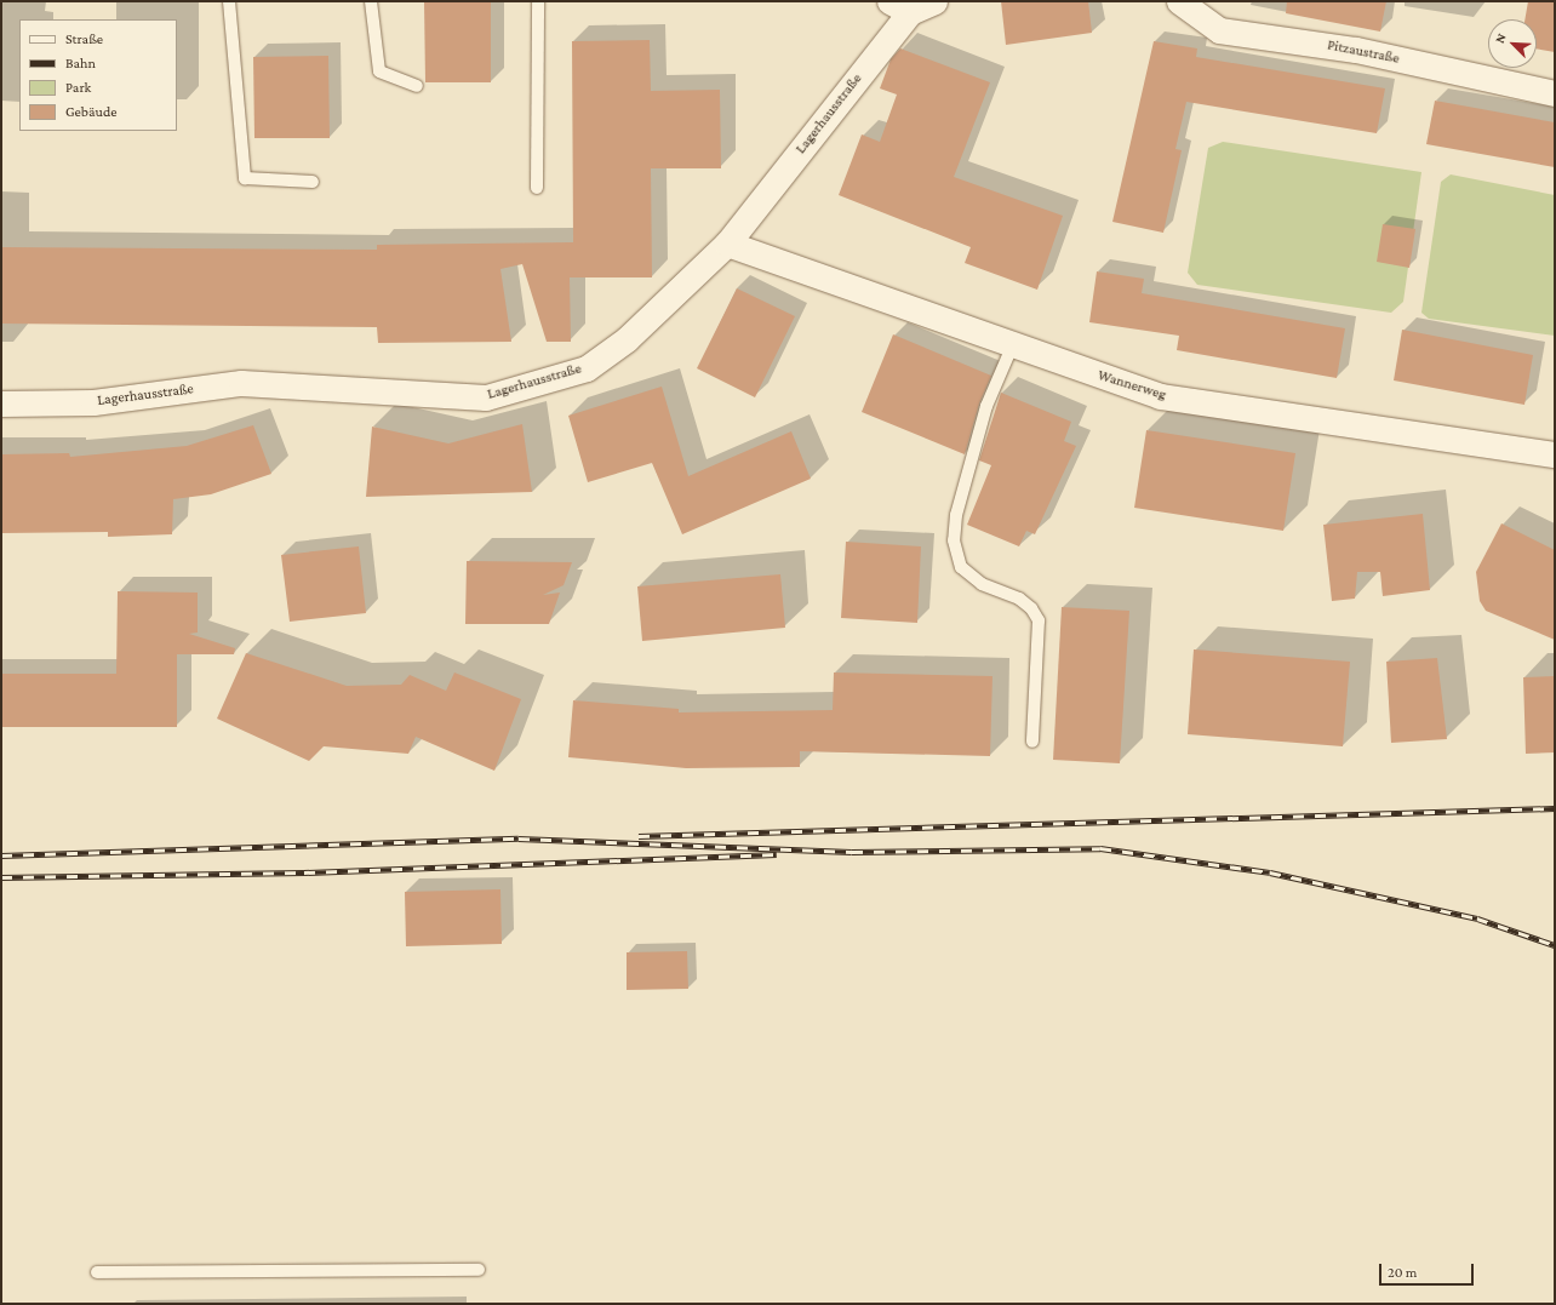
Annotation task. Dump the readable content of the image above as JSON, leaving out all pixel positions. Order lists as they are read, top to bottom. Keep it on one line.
{"streets":{"street":["Pitzaustraße","Lagerhausstraße","Wannerweg"]},"crossings":[["Lagerhausstraße","Wannerweg"]],"legend":["Straße","Bahn","Park","Gebäude"],"scale_bar":"20 m","north":"top left"}
